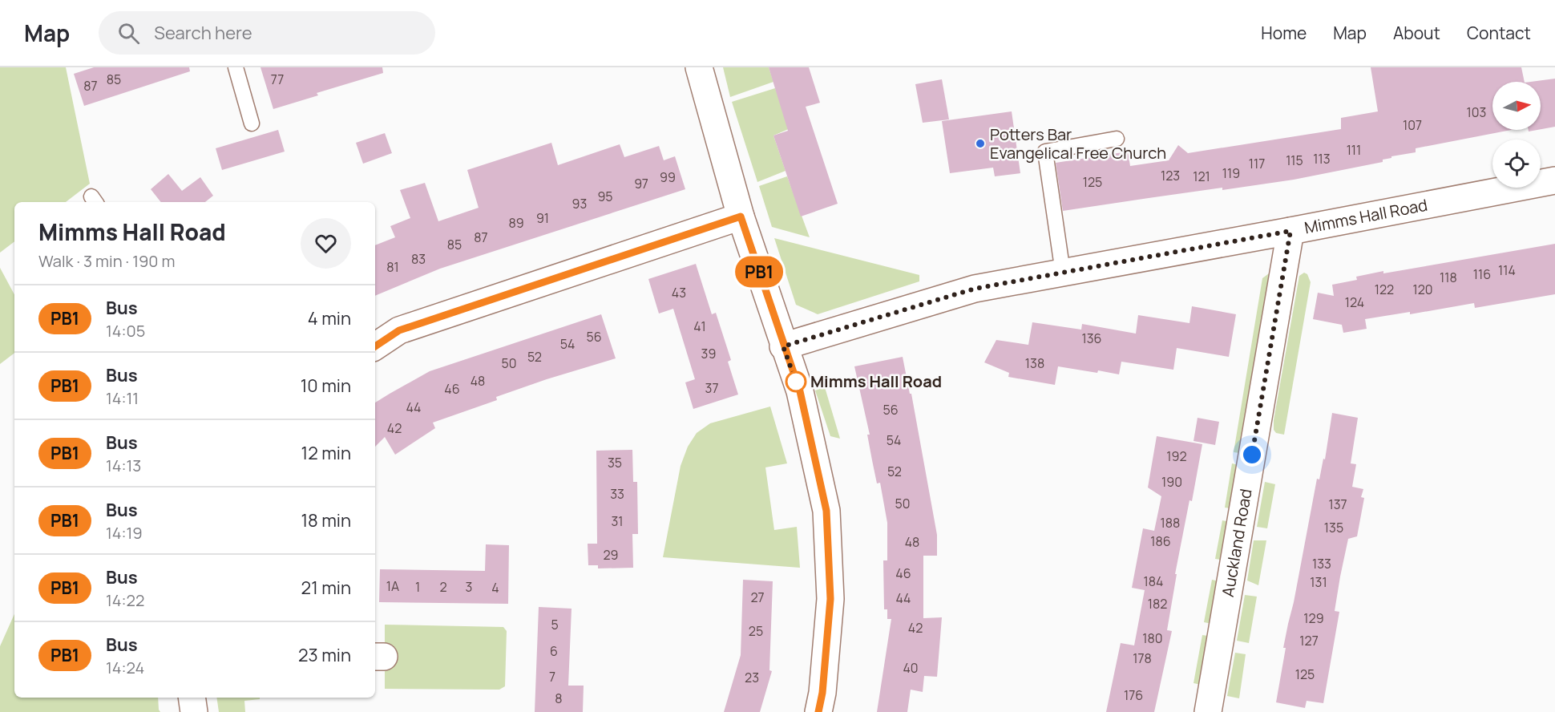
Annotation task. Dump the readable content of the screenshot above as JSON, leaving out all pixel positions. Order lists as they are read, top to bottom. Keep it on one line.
{"streets":{"street":["Mimms Hall Road","Auckland Road"]},"crossings":[["Mimms Hall Road","Auckland Road"]],"places":["Potters Bar Evangelical Free Church","Mimms Hall Road"],"lines":["bus line PB1"],"house_numbers":["85","77","87","103","107","111","113","115","117","119","123","121","99","125","97","95","93","91","89","87","85","83","81","114","116","118","122","120","43","124","41","56","136","54","39","52","50","138","48","37","46","44","56","42","54","192","35","52","190","33","50","137","31","188","135","186","48","29","133","46","184","131","1A","1","2","3","4","27","44","182","129","5","42","25","180","127","6","178","40","125","7","23","176","8"],"north":"right","page":{"header":"Map","search":"Search here","nav":["Home","Map","About","Contact"],"on_map":"PB1","heading":["Mimms Hall Road","Walk · 3 min · 190 m"],"list":[{"mark":"PB1","name":"Bus","note":"14:05","value":"4 min"},{"mark":"PB1","name":"Bus","note":"14:11","value":"10 min"},{"mark":"PB1","name":"Bus","note":"14:13","value":"12 min"},{"mark":"PB1","name":"Bus","note":"14:19","value":"18 min"},{"mark":"PB1","name":"Bus","note":"14:22","value":"21 min"},{"mark":"PB1","name":"Bus","note":"14:24","value":"23 min"}]}}
